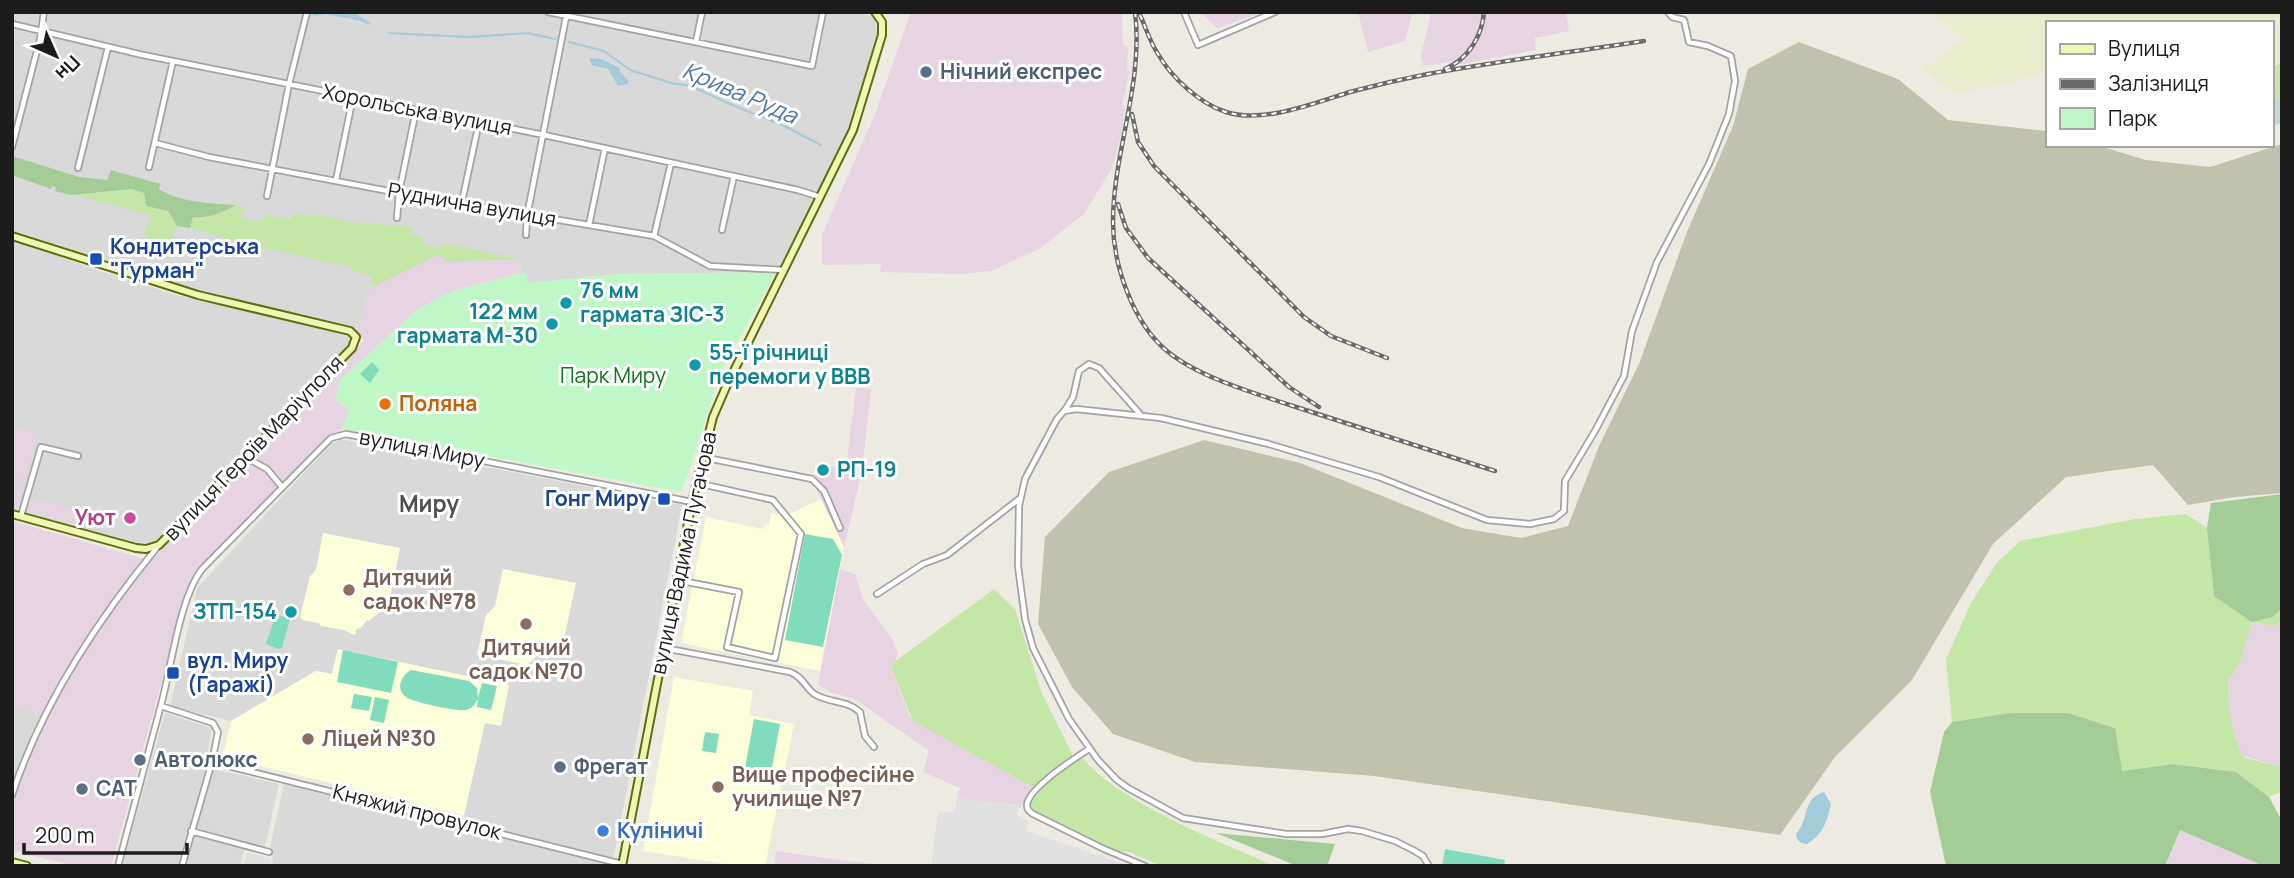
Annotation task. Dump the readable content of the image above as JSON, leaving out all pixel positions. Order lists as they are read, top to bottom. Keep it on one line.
{"streets":{"street":["Хорольська вулиця","Руднична вулиця","вулиця Героїв Маріуполя","вулиця Миру","вулиця Вадима Пугачова","Княжий провулок"]},"crossings":[["Хорольська вулиця","вулиця Вадима Пугачова"],["Руднична вулиця","вулиця Вадима Пугачова"],["вулиця Миру","вулиця Вадима Пугачова"],["вулиця Вадима Пугачова","Княжий провулок"]],"districts":["Миру"],"water":["Крива Руда"],"parks":["Парк Миру"],"places":{"other":["Нічний експрес","76 мм гармата ЗІС-3","122 мм гармата М-30","55-ї річниці перемоги у ВВВ","Поляна","РП-19","Уют","Дитячий садок №78","ЗТП-154","Дитячий садок №70","Ліцей №30","Автолюкс","Фрегат","Вище професійне училище №7","САТ","Куліничі"],"transit":["Кондитерська \"Гурман\"","Гонг Миру","вул. Миру (Гаражі)"]},"legend":["Вулиця","Залізниця","Парк"],"scale_bar":"200 m","north":"bottom right"}
